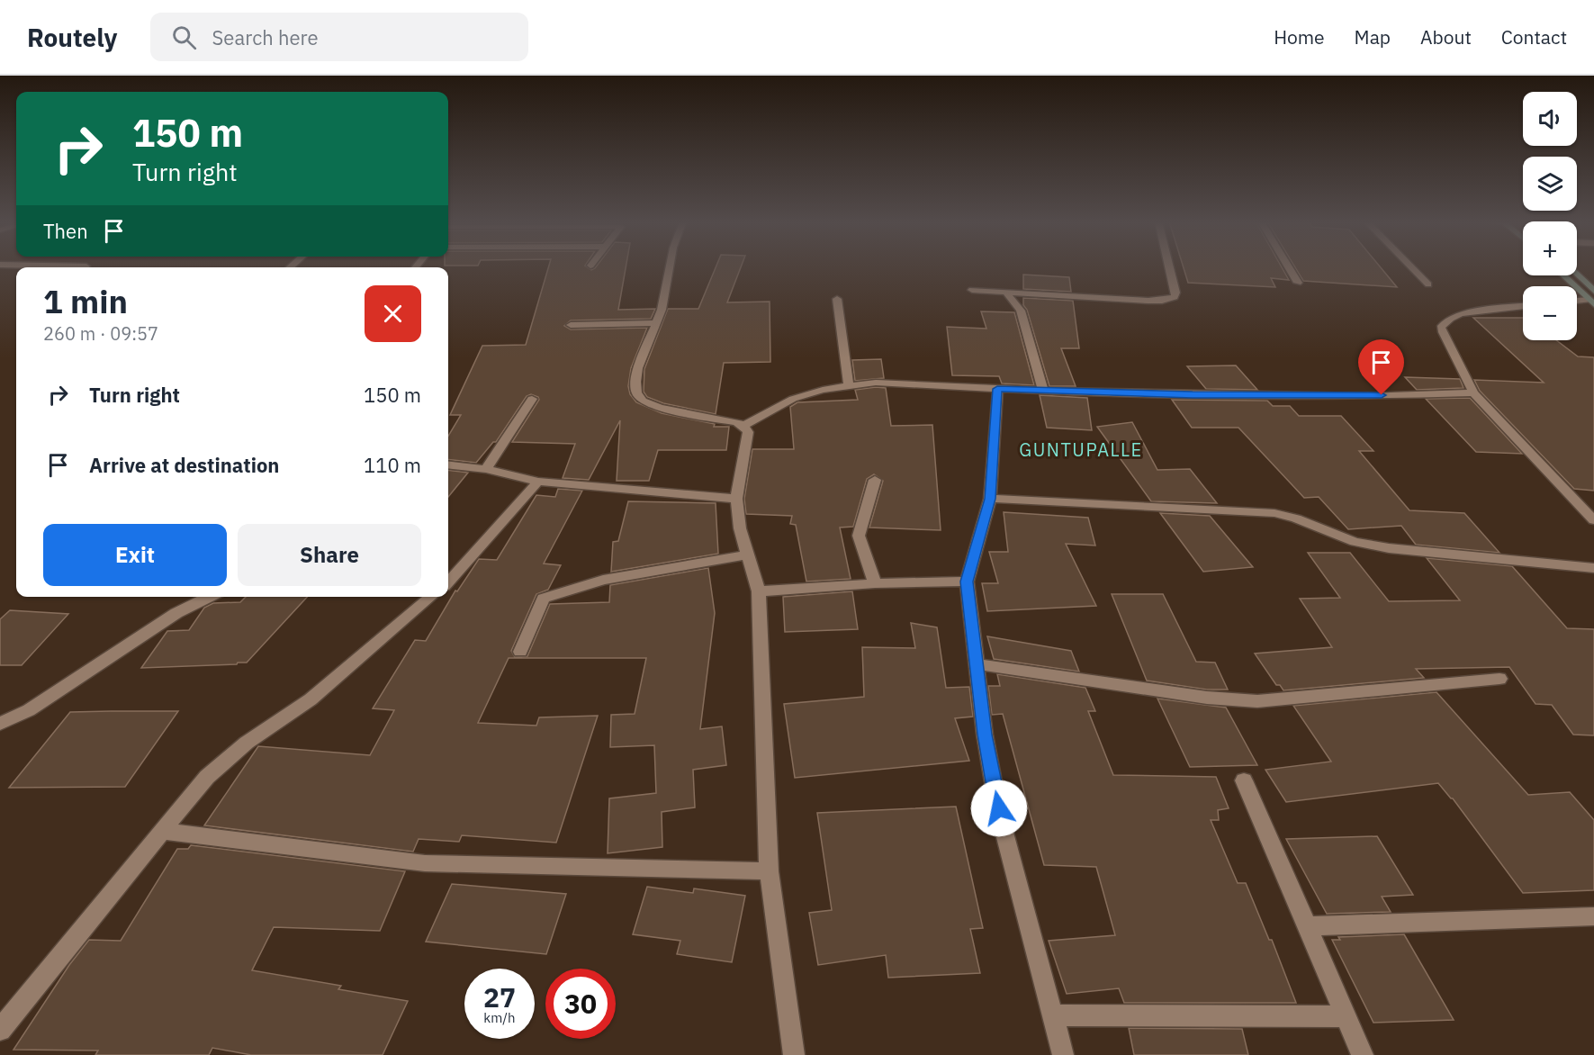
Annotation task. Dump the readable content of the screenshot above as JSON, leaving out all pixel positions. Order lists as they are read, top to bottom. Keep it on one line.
{"districts":["GUNTUPALLE"],"page":{"header":"Routely","search":"Search here","nav":["Home","Map","About","Contact"],"map_buttons":["+","−"],"turn":["150 m","Turn right"],"then":"Then","heading":["1 min","260 m · 09:57"],"list":[{"name":"Turn right","value":"150 m"},{"name":"Arrive at destination","value":"110 m"}],"buttons":["Exit","Share"],"speed":"27 km/h","limit":"30"}}
